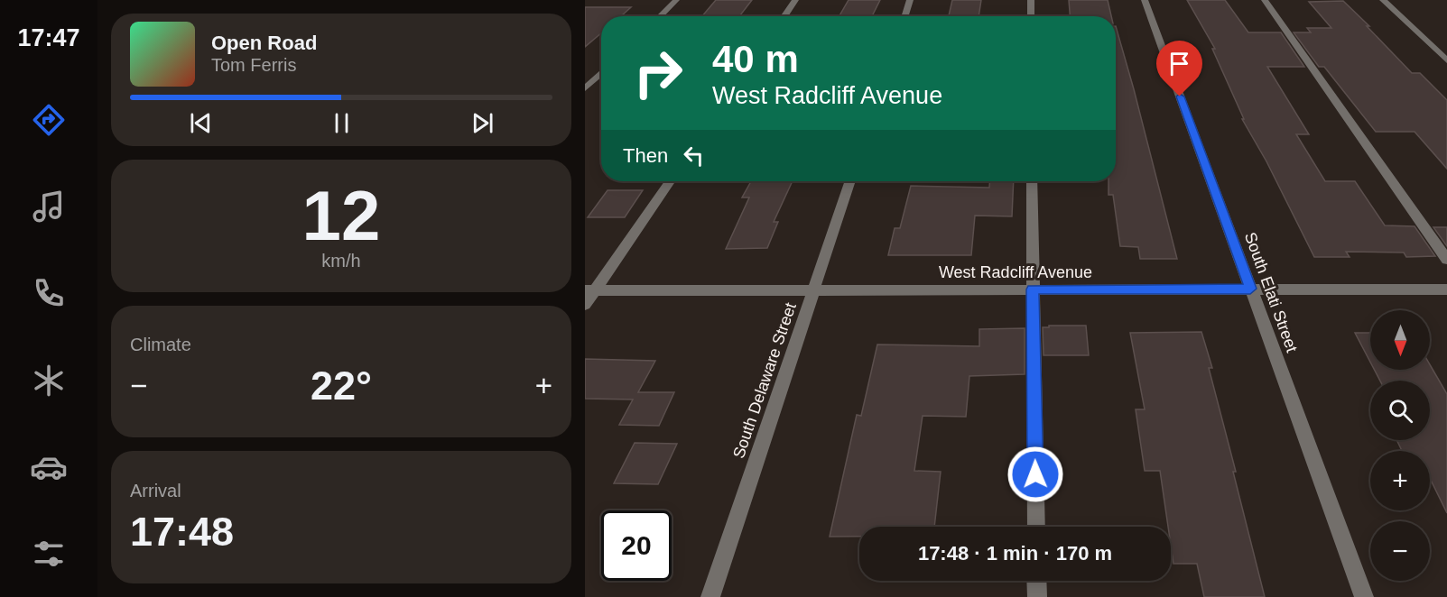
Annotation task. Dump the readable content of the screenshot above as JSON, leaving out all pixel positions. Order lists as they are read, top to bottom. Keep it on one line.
{"streets":{"street":["West Radcliff Avenue","South Elati Street","South Delaware Street"]},"crossings":[["West Radcliff Avenue","South Elati Street"],["West Radcliff Avenue","South Delaware Street"]],"north":"bottom","page":{"tabs":"17:47","turn":["40 m","West Radcliff Avenue"],"song":["Open Road","Tom Ferris"],"then":"Then","tile":[["12","km/h"],"Climate",["Arrival","17:48"]],"map_buttons":["+","−"],"heat":["−","22°","+"],"limit":"20","trip":"17:48 · 1 min · 170 m"}}
